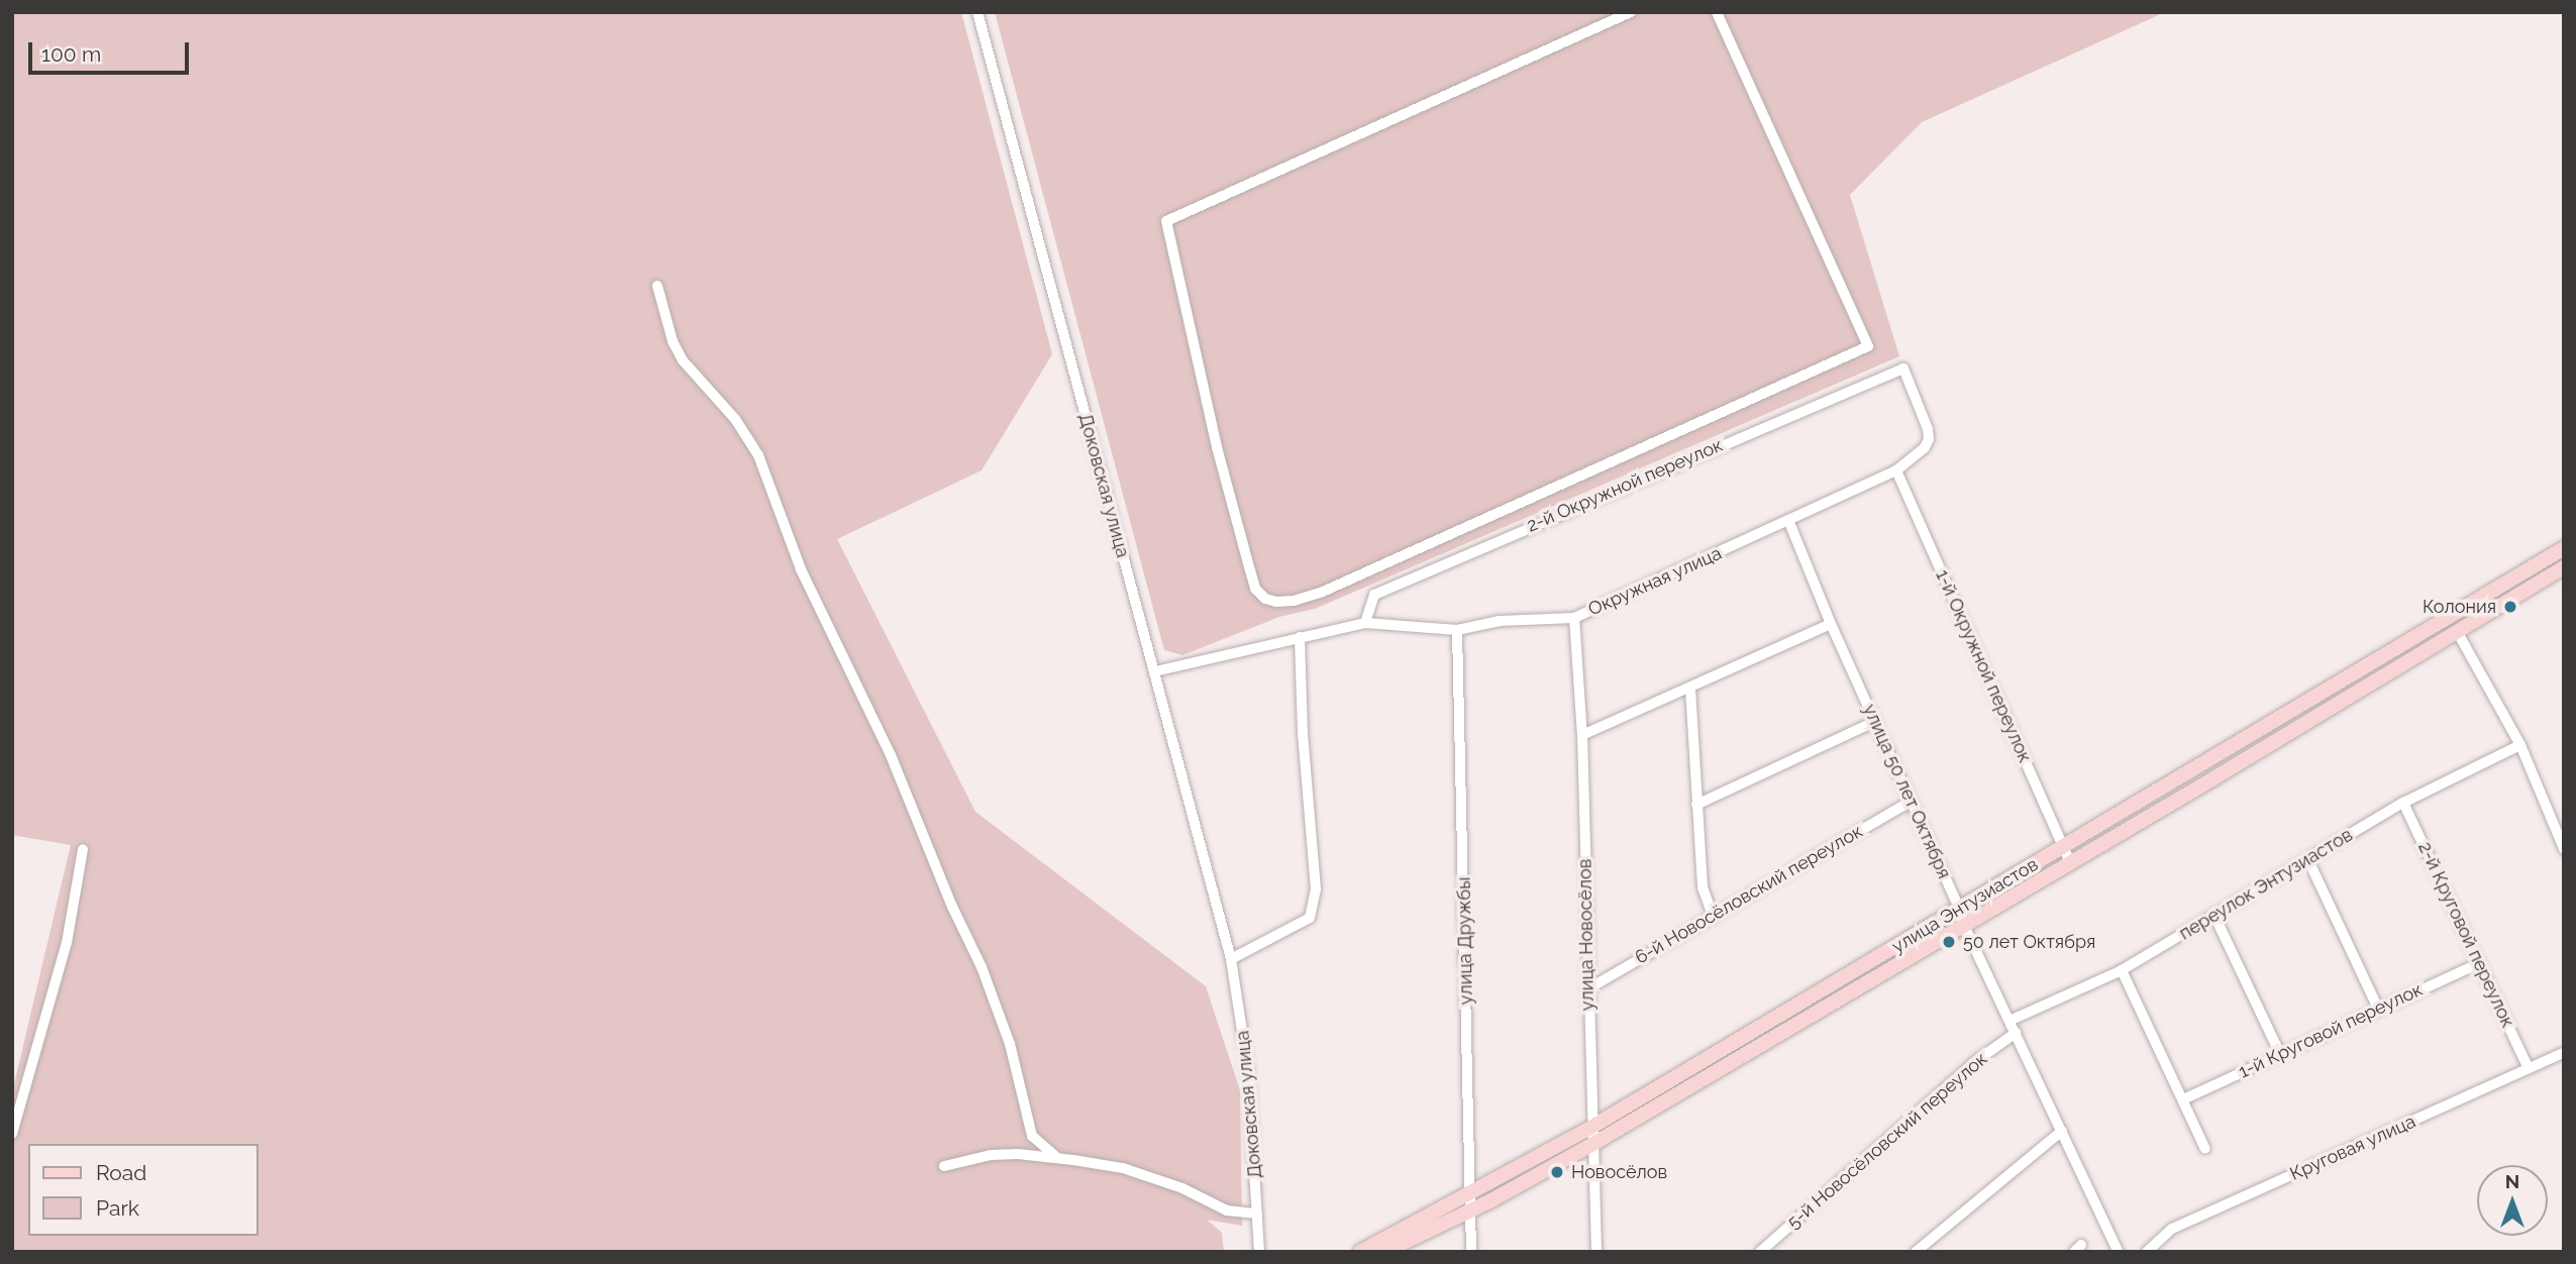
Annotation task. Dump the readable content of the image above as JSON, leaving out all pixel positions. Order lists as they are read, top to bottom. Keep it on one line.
{"streets":{"main road":["улица Энтузиастов"],"street":["Доковская улица","2-й Окружной переулок","Окружная улица","1-й Окружной переулок","улица 50 лет Октября","переулок Энтузиастов","6-й Новосёловский переулок","улица Новосёлов","2-й Круговой переулок","улица Дружбы","1-й Круговой переулок","5-й Новосёловский переулок","Круговая улица"]},"crossings":[["Доковская улица","Окружная улица"],["2-й Окружной переулок","Окружная улица"],["Окружная улица","1-й Окружной переулок"],["Окружная улица","улица 50 лет Октября"],["Окружная улица","улица Новосёлов"],["Окружная улица","улица Дружбы"],["1-й Окружной переулок","улица Энтузиастов"],["улица 50 лет Октября","переулок Энтузиастов"],["улица 50 лет Октября","6-й Новосёловский переулок"],["улица 50 лет Октября","улица Энтузиастов"],["улица 50 лет Октября","5-й Новосёловский переулок"],["переулок Энтузиастов","2-й Круговой переулок"],["6-й Новосёловский переулок","улица Новосёлов"],["улица Энтузиастов","улица Новосёлов"],["улица Энтузиастов","улица Дружбы"],["2-й Круговой переулок","1-й Круговой переулок"],["2-й Круговой переулок","Круговая улица"]],"places":["Колония","50 лет Октября","Новосёлов"],"legend":["Road","Park"],"scale_bar":"100 m","north":"top"}
